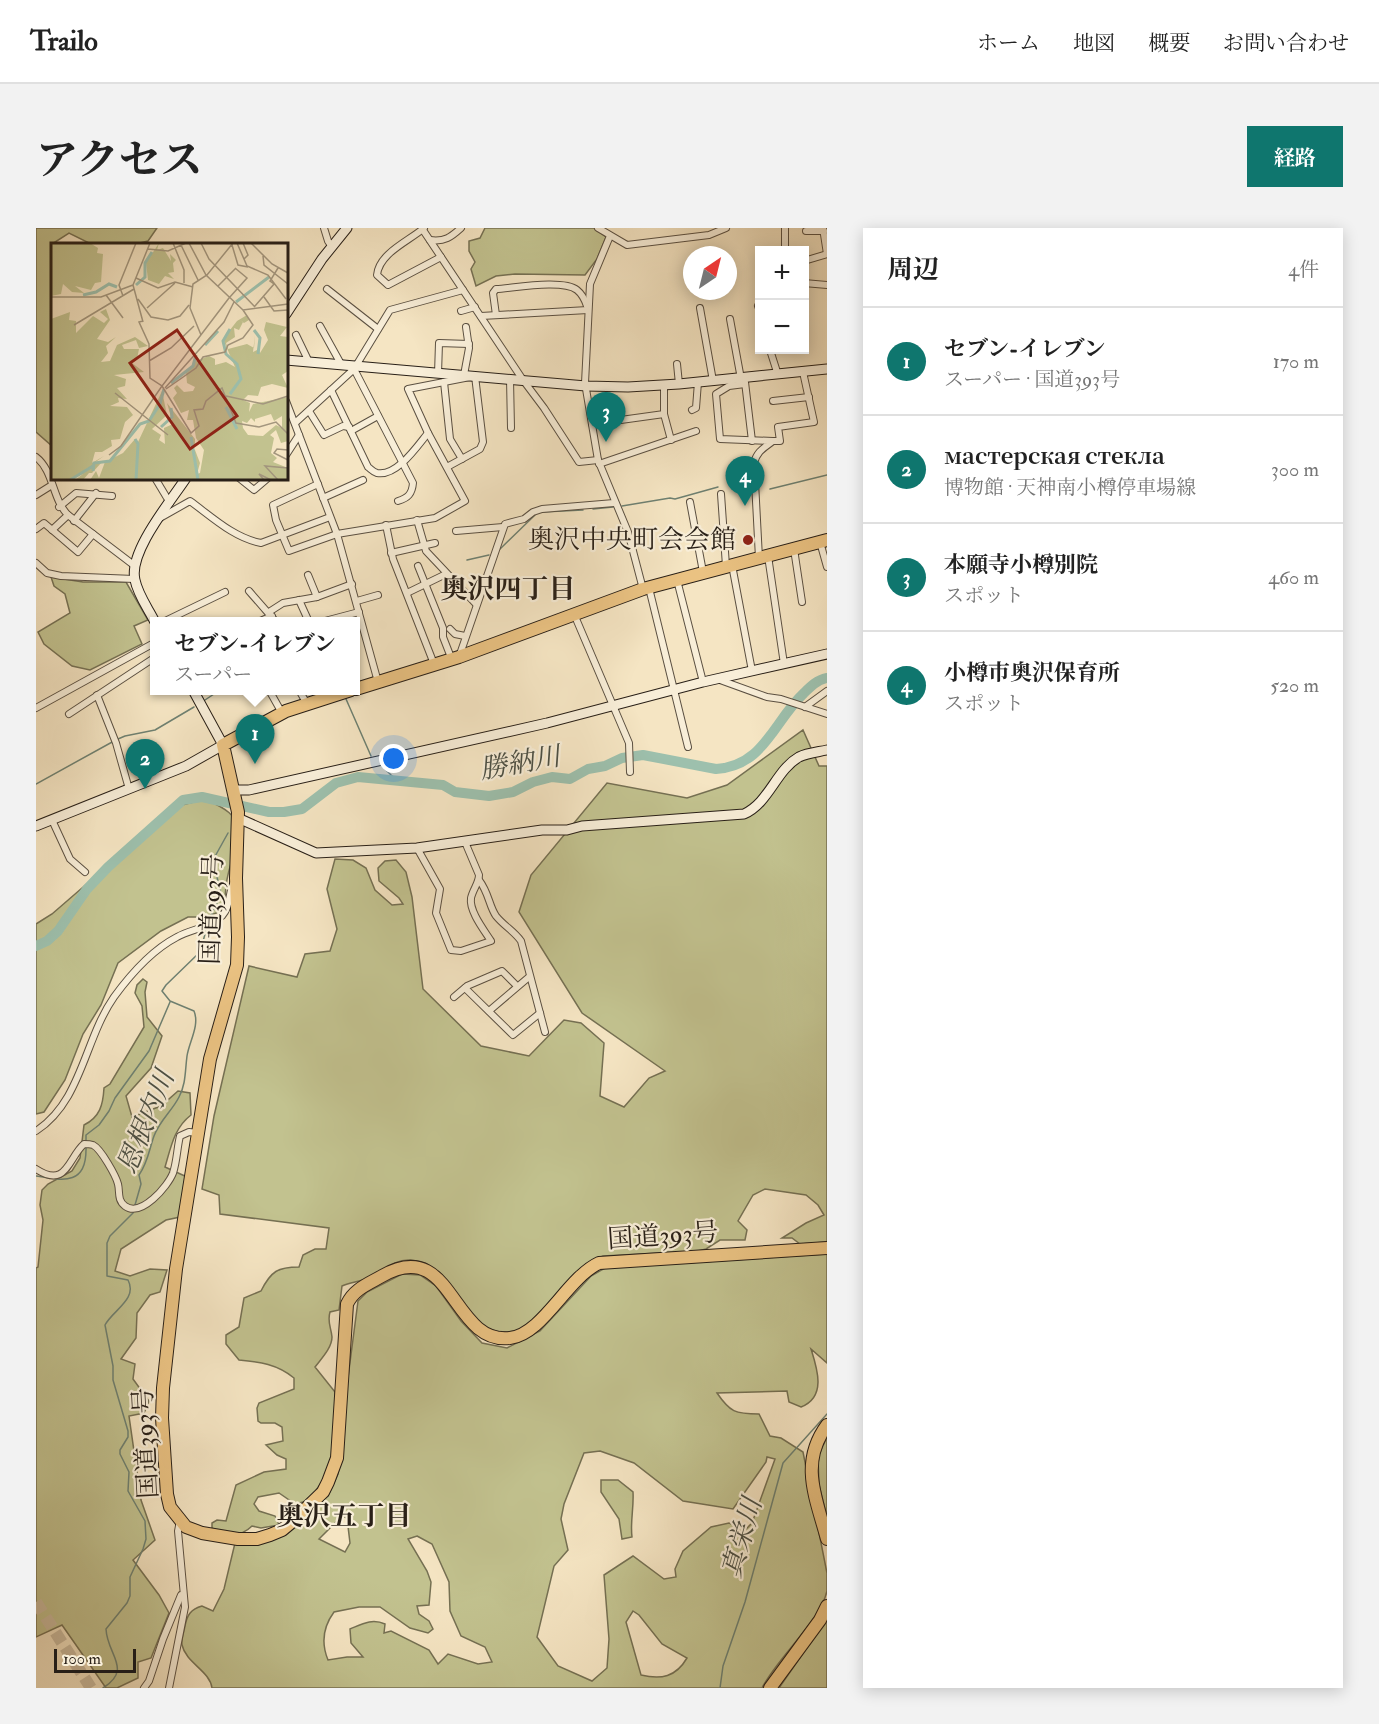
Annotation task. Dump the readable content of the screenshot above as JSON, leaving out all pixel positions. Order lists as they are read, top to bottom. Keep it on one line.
{"streets":{"highway":["国道393号"]},"districts":["奥沢四丁目","奥沢五丁目"],"water":["勝納川","恩根内川","真栄川"],"places":["奥沢中央町会会館"],"scale_bar":"100 m","north":"top right","page":{"header":"Trailo","nav":["ホーム","地図","概要","お問い合わせ"],"title":"アクセス","buttons":"経路","heading":["周辺","4件"],"map_buttons":["+","−"],"list":[{"mark":"1","name":"セブン-イレブン","note":"スーパー · 国道393号","value":"170 m"},{"mark":"2","name":"мастерская стекла","note":"博物館 · 天神南小樽停車場線","value":"300 m"},{"mark":"3","name":"本願寺小樽別院","note":"スポット","value":"460 m"},{"mark":"4","name":"小樽市奥沢保育所","note":"スポット","value":"520 m"}],"pins":["3","4","1","2"],"popup":["セブン-イレブン","スーパー"],"scale":"100 m"}}
